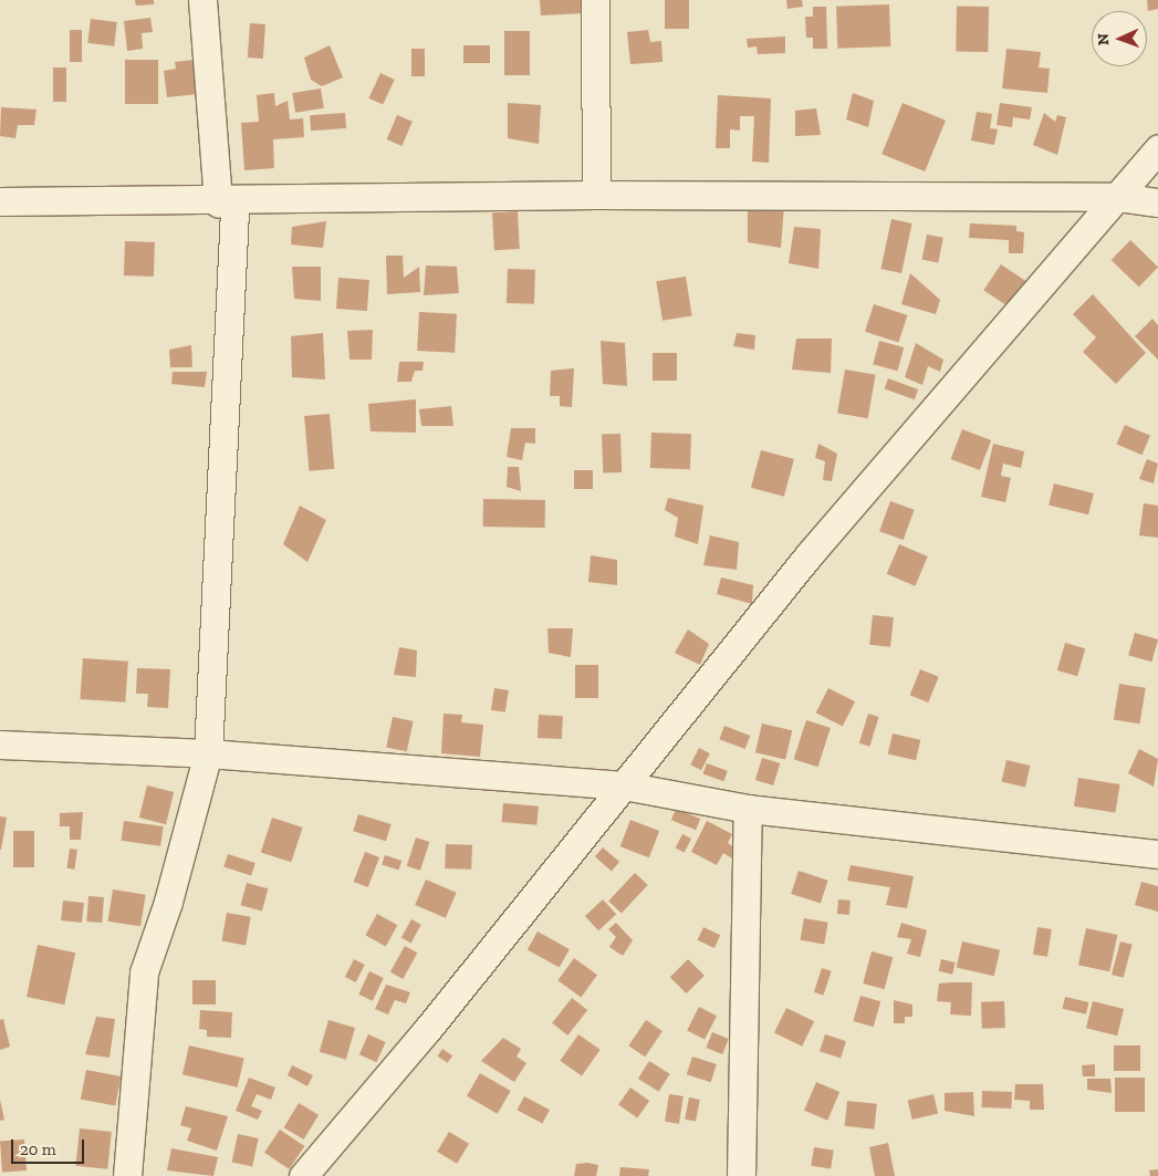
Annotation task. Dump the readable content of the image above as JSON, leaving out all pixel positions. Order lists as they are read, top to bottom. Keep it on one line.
{"scale_bar":"20 m","north":"left"}
